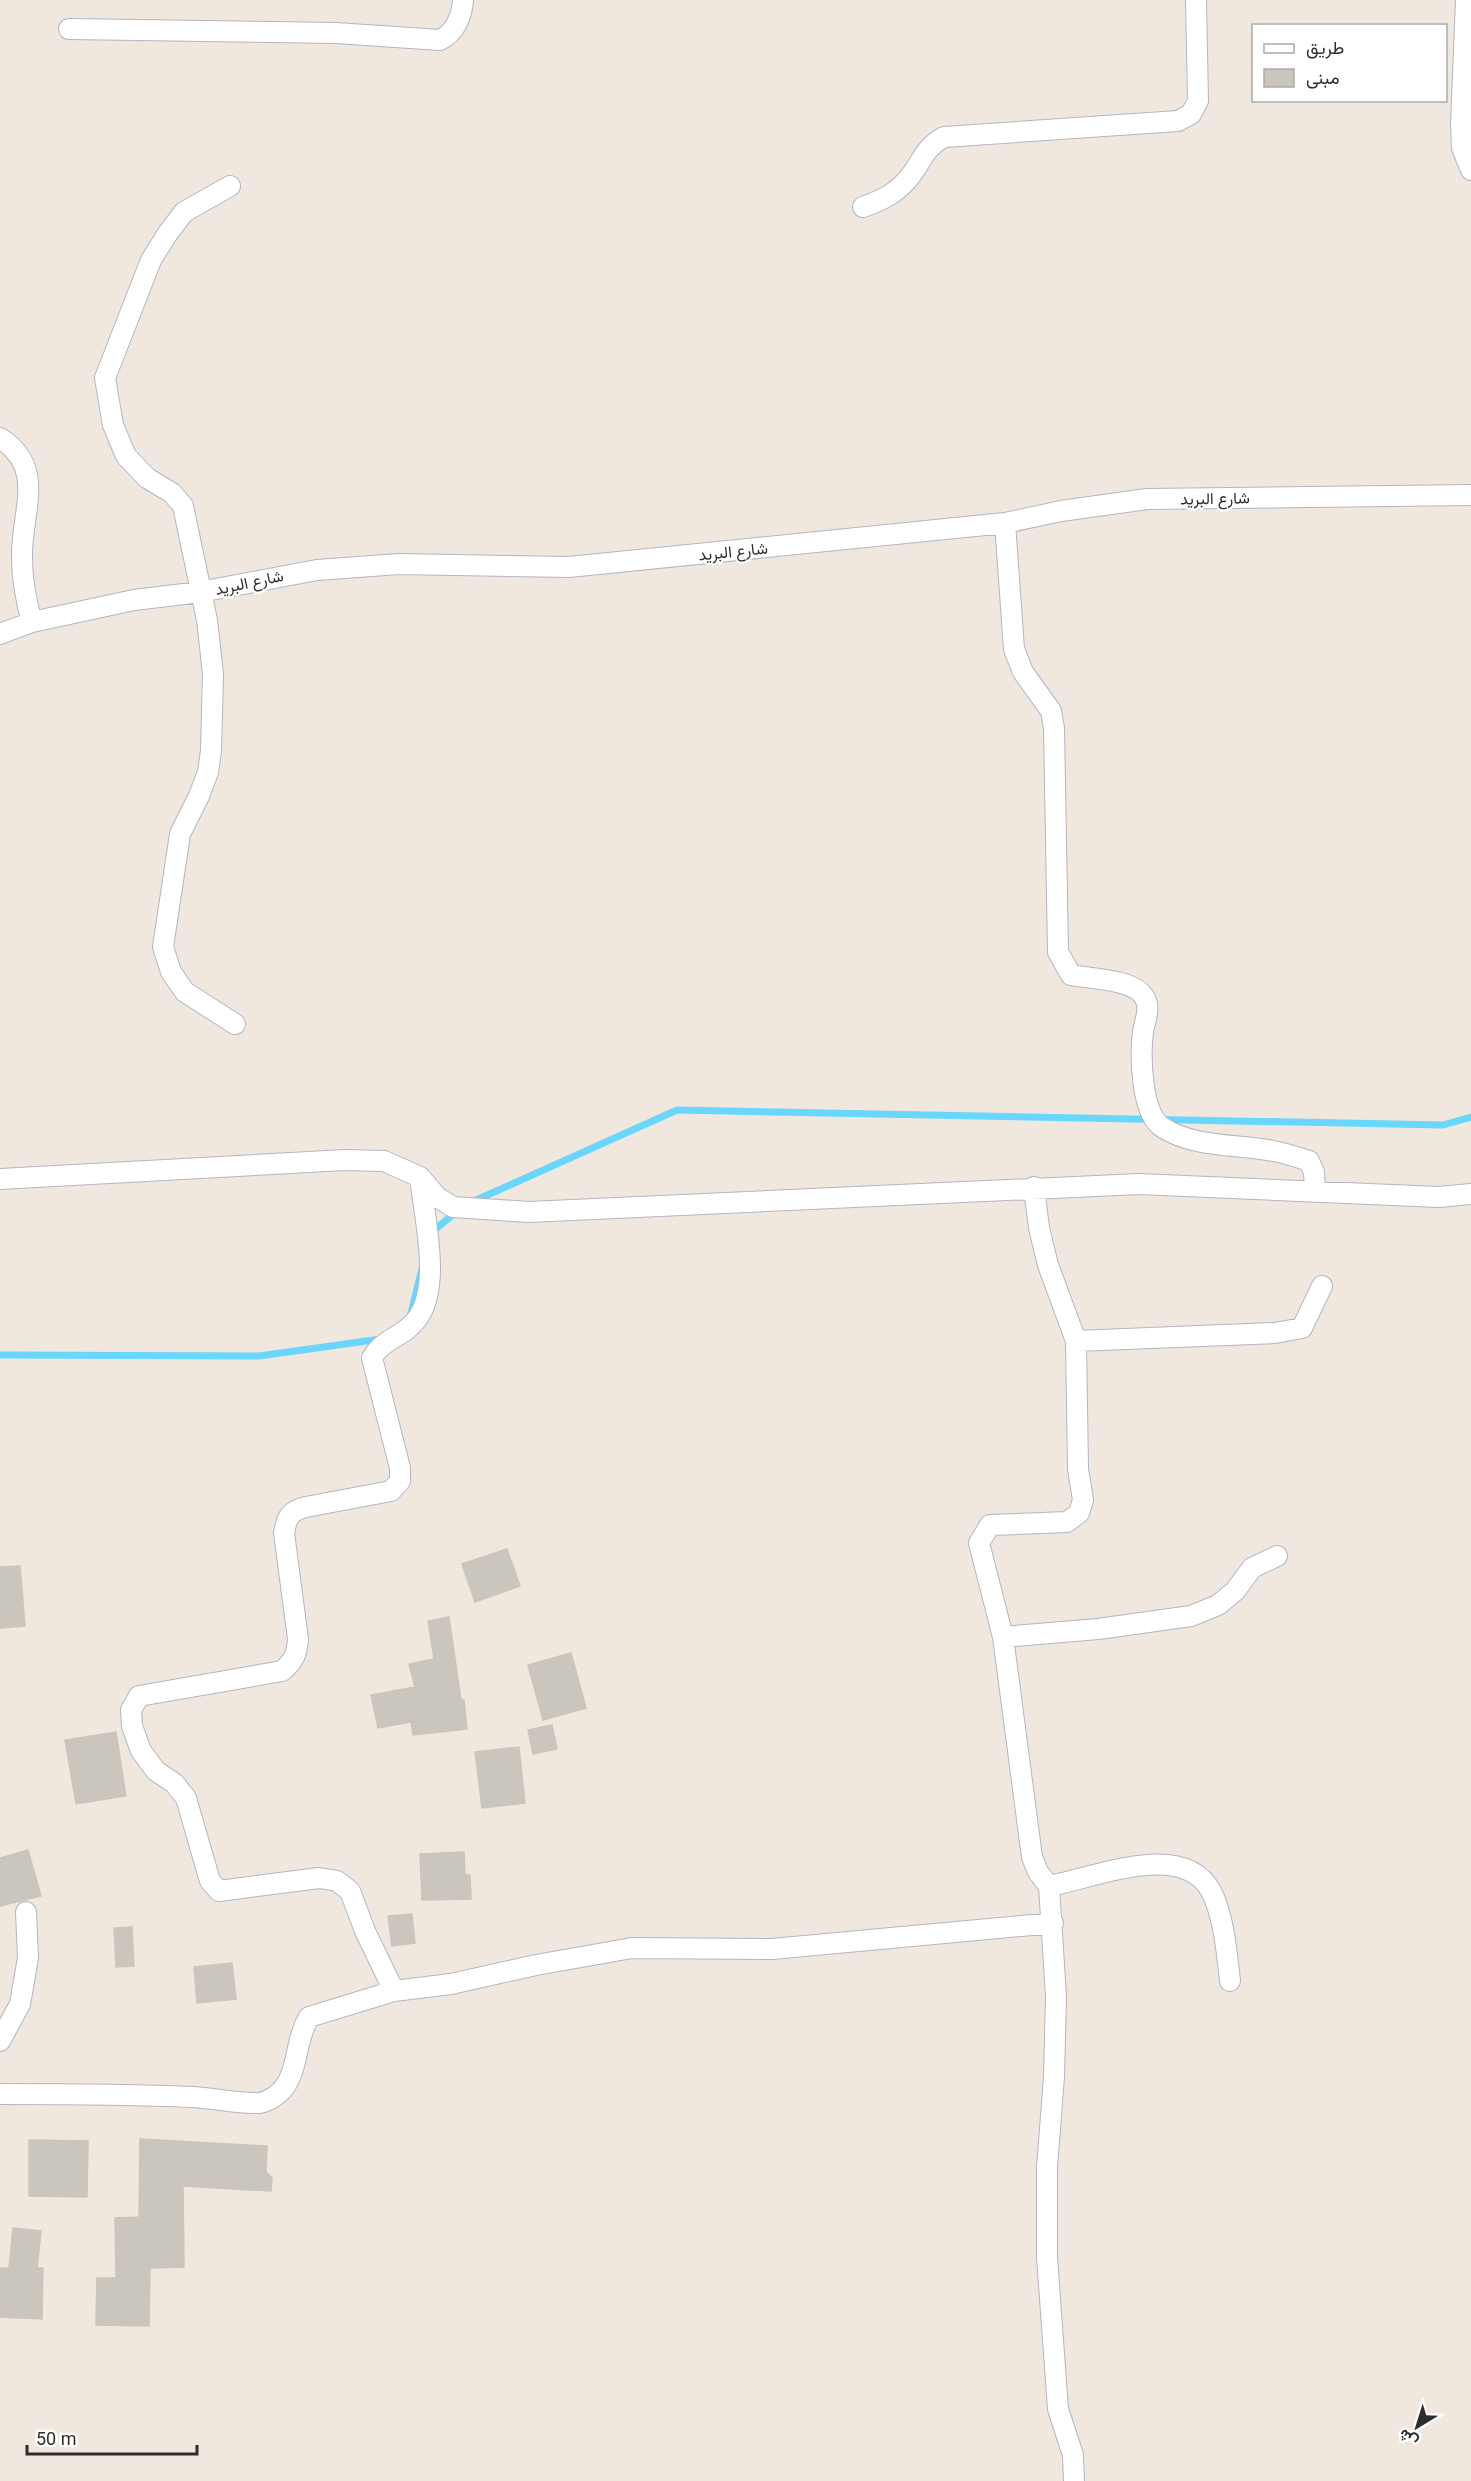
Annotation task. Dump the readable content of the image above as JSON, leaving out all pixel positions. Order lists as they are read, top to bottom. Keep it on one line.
{"streets":{"street":["شارع البريد"]},"legend":["طريق","مبنى"],"scale_bar":"50 m","north":"bottom left"}
